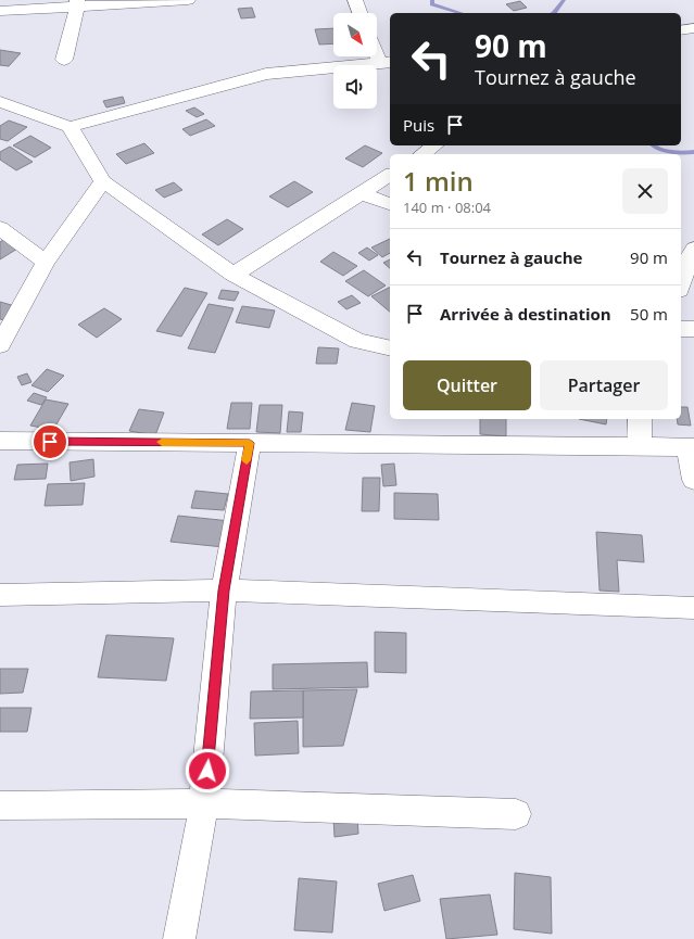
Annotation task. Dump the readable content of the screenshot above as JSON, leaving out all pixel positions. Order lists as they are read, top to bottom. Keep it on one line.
{"north":"bottom right","page":{"turn":["90 m","Tournez à gauche"],"then":"Puis","heading":["1 min","140 m · 08:04"],"list":[{"name":"Tournez à gauche","value":"90 m"},{"name":"Arrivée à destination","value":"50 m"}],"buttons":["Quitter","Partager"]}}
